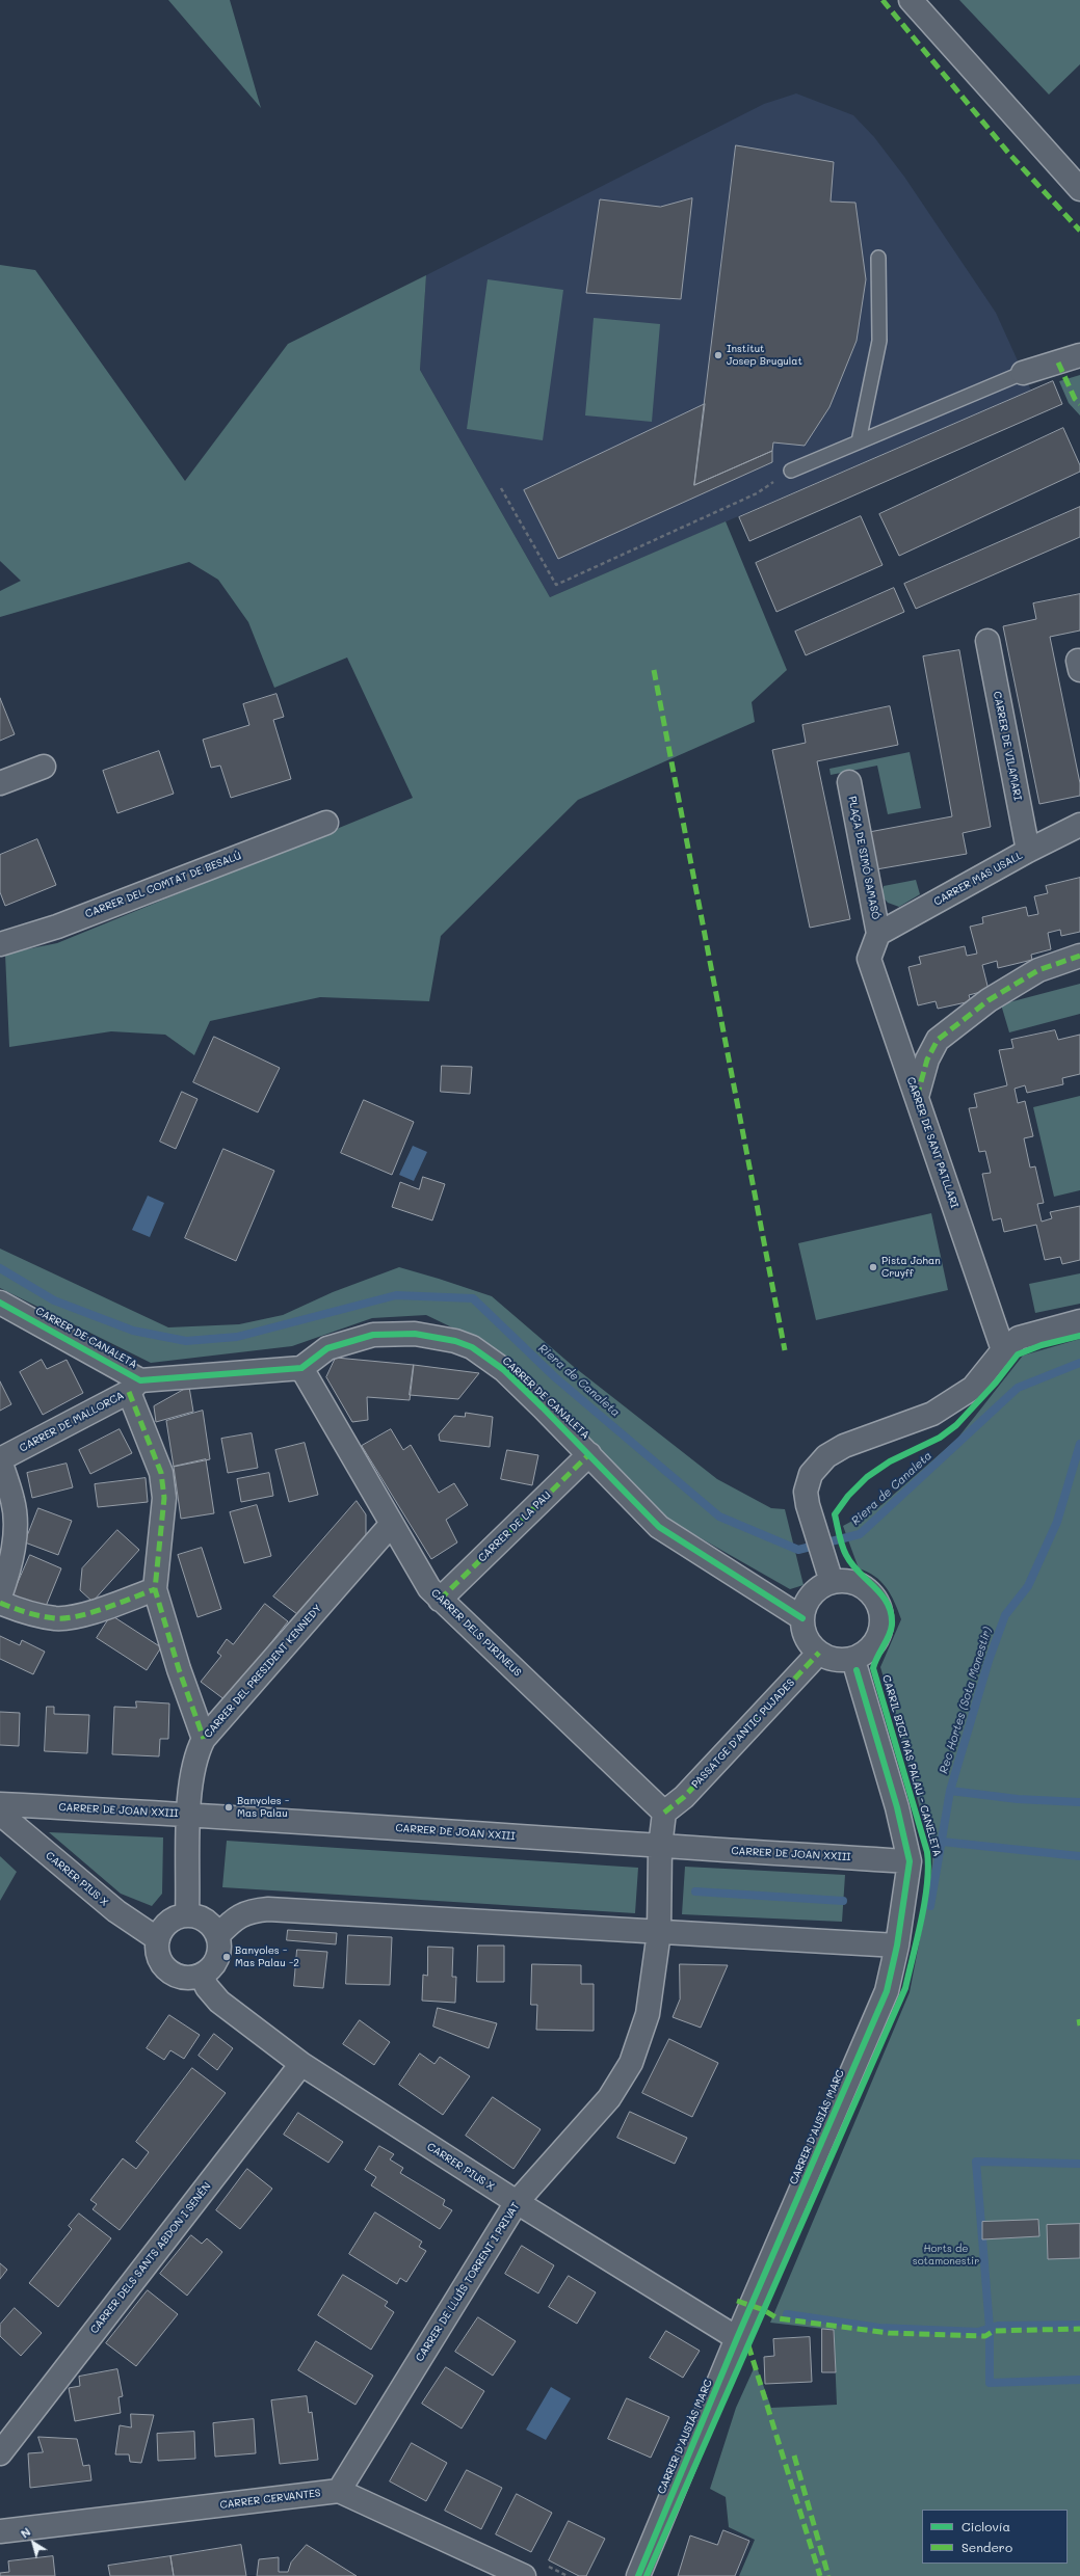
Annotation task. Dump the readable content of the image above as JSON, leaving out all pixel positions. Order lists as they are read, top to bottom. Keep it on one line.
{"streets":{"street":["CARRER DE VILAMARI","PLAÇA DE SIMÓ SAMASÓ","CARRER MAS USALL","CARRER DEL COMTAT DE BESALÚ","CARRER DE SANT PATLLARI","CARRER DE CANALETA","CARRER DE MALLORCA","CARRER DE LA PAU","CARRER DELS PIRINEUS","CARRER DEL PRESIDENT KENNEDY","PASSATGE D'ANTIC PUJADES","CARRER DE JOAN XXIII","CARRER PIUS X","CARRER D'AUSIÀS MARC","CARRER DELS SANTS ABDON I SENÉN","CARRER DE LLUÍS TORRENT I PRIVAT","CARRER CERVANTES"],"cycle path":["CARRIL BICI MAS PALAU - CANELETA"]},"crossings":[["CARRER DE VILAMARI","CARRER MAS USALL"],["PLAÇA DE SIMÓ SAMASÓ","CARRER MAS USALL"],["PLAÇA DE SIMÓ SAMASÓ","CARRER DE SANT PATLLARI"],["CARRER MAS USALL","CARRER DE SANT PATLLARI"],["CARRER DE CANALETA","CARRER DE MALLORCA"],["CARRER DE CANALETA","CARRER DE LA PAU"],["CARRER DE CANALETA","CARRER DELS PIRINEUS"],["CARRER DE CANALETA","PASSATGE D'ANTIC PUJADES"],["CARRER DE CANALETA","CARRER D'AUSIÀS MARC"],["CARRER DE LA PAU","CARRER DELS PIRINEUS"],["CARRER DELS PIRINEUS","CARRER DEL PRESIDENT KENNEDY"],["CARRER DELS PIRINEUS","PASSATGE D'ANTIC PUJADES"],["CARRER DEL PRESIDENT KENNEDY","CARRER DE JOAN XXIII"],["CARRER DEL PRESIDENT KENNEDY","CARRER PIUS X"],["PASSATGE D'ANTIC PUJADES","CARRER D'AUSIÀS MARC"],["CARRER DE JOAN XXIII","CARRER D'AUSIÀS MARC"],["CARRER DE JOAN XXIII","CARRER DE LLUÍS TORRENT I PRIVAT"],["CARRER PIUS X","CARRER D'AUSIÀS MARC"],["CARRER PIUS X","CARRER DELS SANTS ABDON I SENÉN"],["CARRER PIUS X","CARRER DE LLUÍS TORRENT I PRIVAT"],["CARRER DE LLUÍS TORRENT I PRIVAT","CARRER CERVANTES"]],"water":["Riera de Canaleta","Rec Hortes (Sota Monestir)"],"parks":["Horts de sotamonestir"],"places":["Institut Josep Brugulat","Pista Johan Cruyff","Banyoles - Mas Palau","Banyoles - Mas Palau -2"],"legend":["Ciclovía","Sendero"],"north":"top left"}
